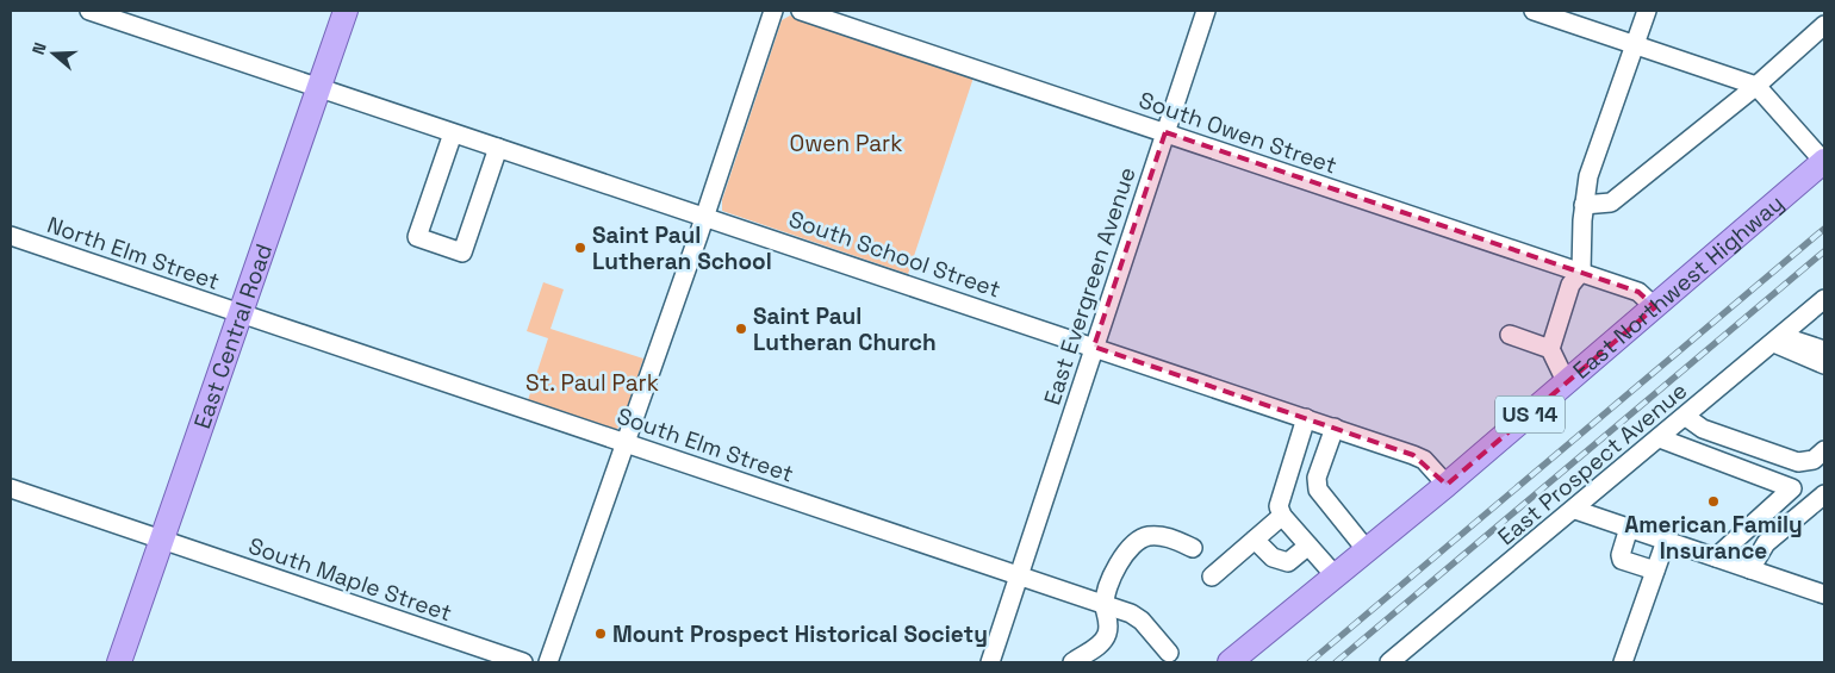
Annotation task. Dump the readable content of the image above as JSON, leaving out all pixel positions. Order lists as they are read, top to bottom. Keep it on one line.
{"streets":{"main road":["East Northwest Highway","East Central Road","US 14"],"street":["South Owen Street","North Elm Street","South School Street","East Evergreen Avenue","South Elm Street","East Prospect Avenue","South Maple Street"]},"crossings":[["South Owen Street","East Evergreen Avenue"],["South Owen Street","East Northwest Highway"],["North Elm Street","East Central Road"],["North Elm Street","South Elm Street"],["South School Street","East Evergreen Avenue"],["South School Street","East Northwest Highway"],["South School Street","East Central Road"],["East Evergreen Avenue","South Elm Street"],["East Central Road","South Elm Street"],["East Central Road","South Maple Street"]],"parks":["Owen Park","St. Paul Park"],"places":["Saint Paul Lutheran School","Saint Paul Lutheran Church","American Family Insurance","Mount Prospect Historical Society"],"north":"left"}
